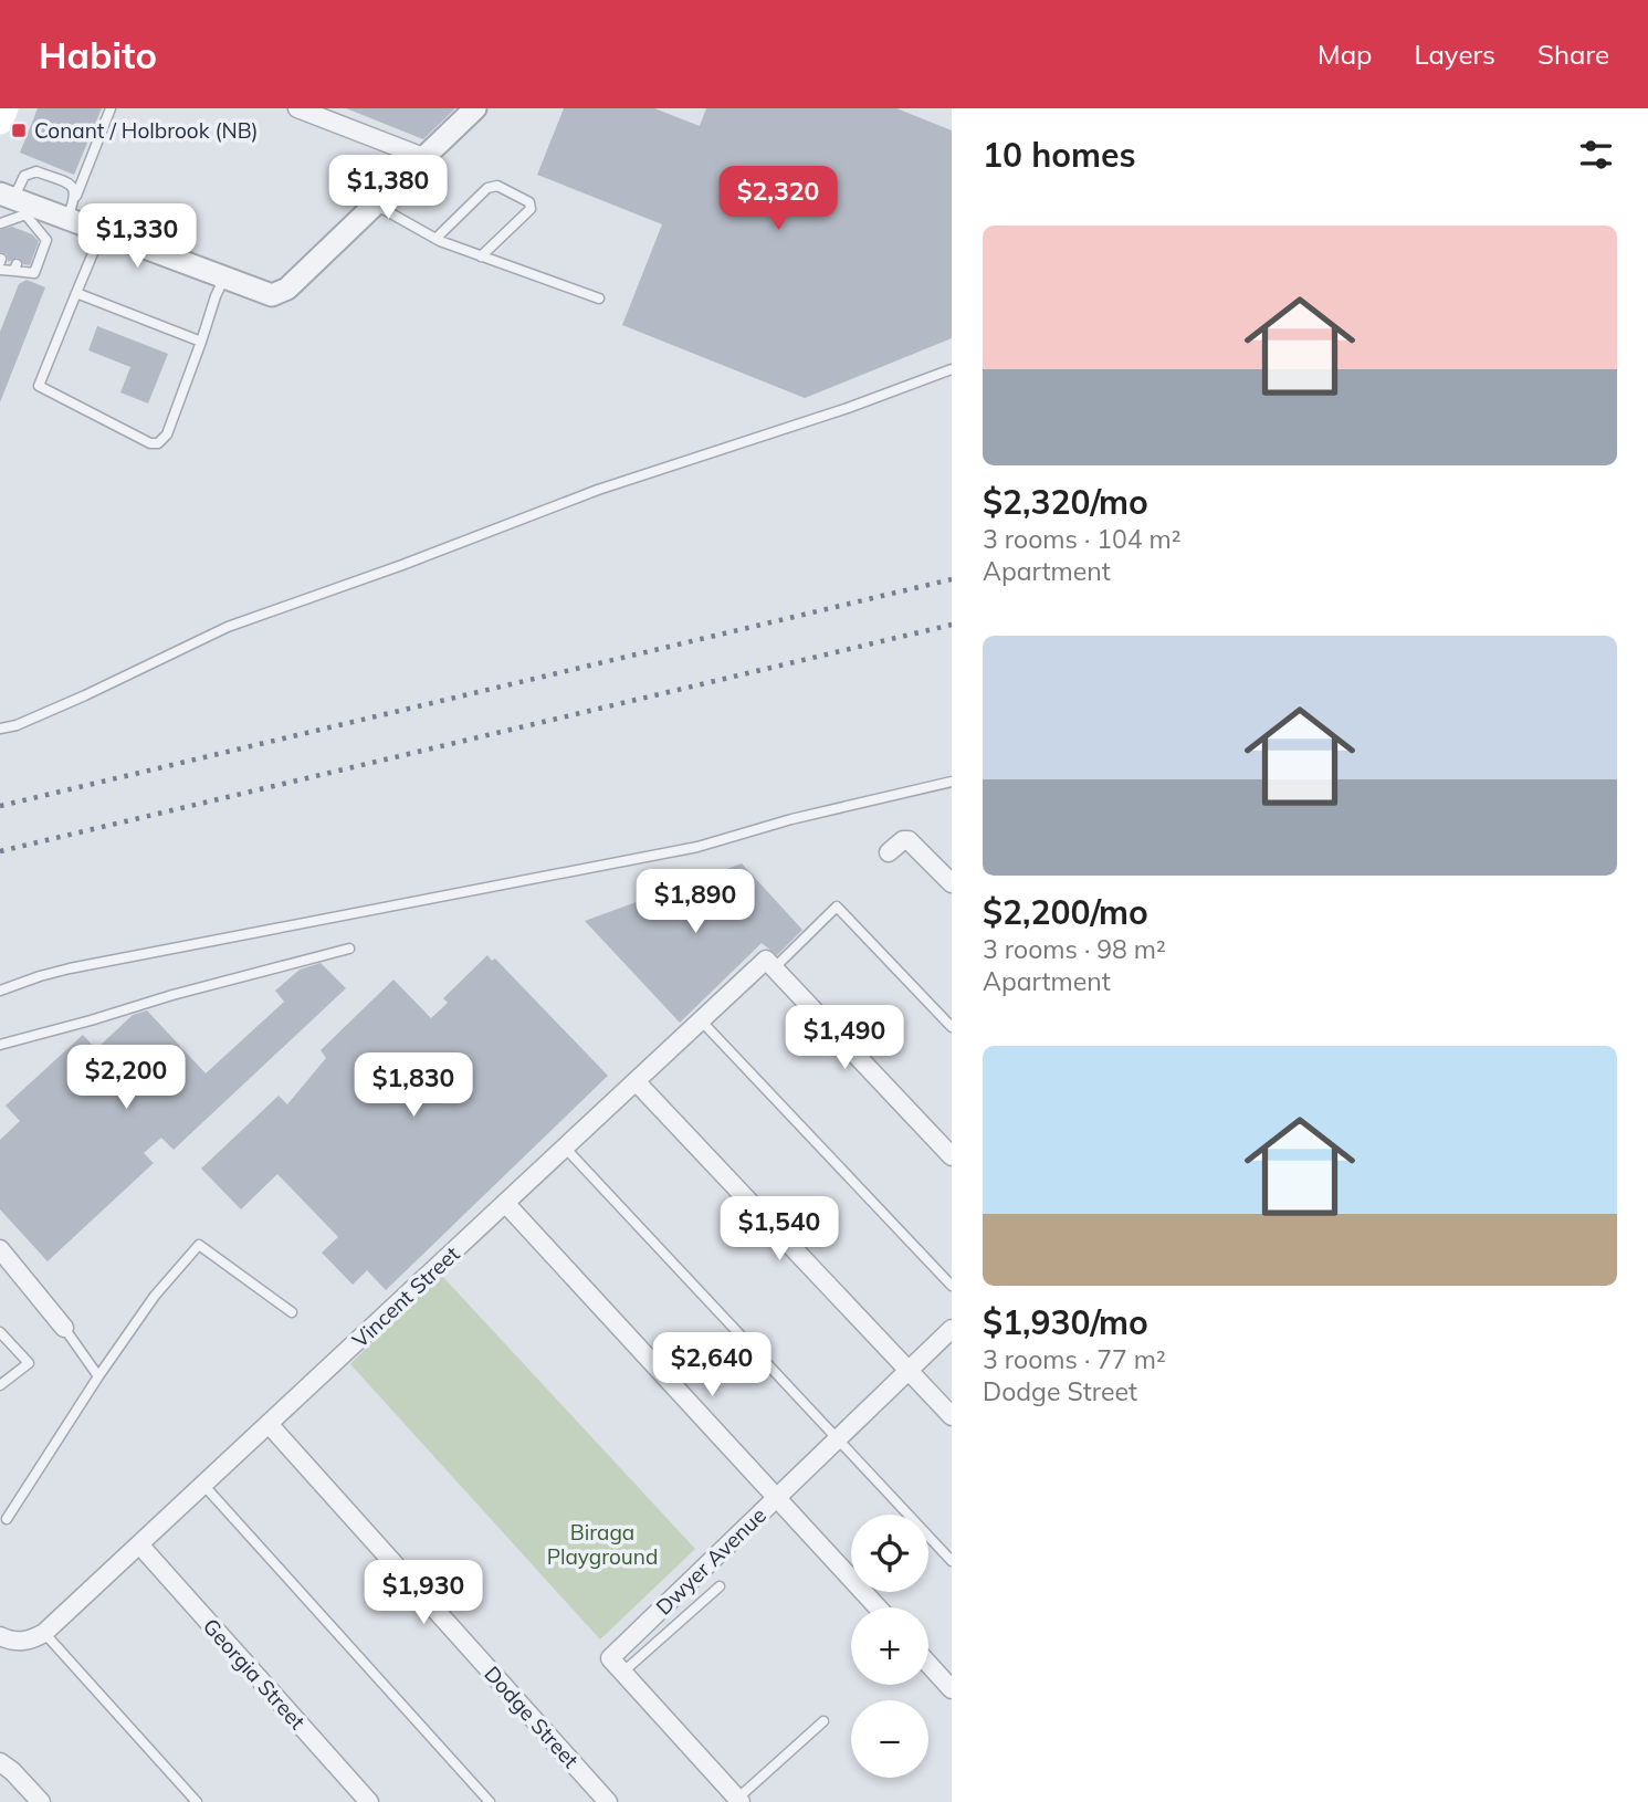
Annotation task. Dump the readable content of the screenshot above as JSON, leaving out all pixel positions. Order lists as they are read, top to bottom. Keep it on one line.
{"streets":{"street":["Vincent Street","Dwyer Avenue","Georgia Street","Dodge Street"]},"crossings":[["Vincent Street","Georgia Street"],["Vincent Street","Dodge Street"]],"parks":["Biraga Playground"],"places":{"transit":["Conant / Holbrook (NB)"]},"page":{"header":"Habito","nav":["Map","Layers","Share"],"heading":"10 homes","price":["$1,380","$2,320","$1,330","$1,890","$1,490","$2,200","$1,830","$1,540","$2,640","$1,930"],"list":[{"name":"$2,320/mo","note":"3 rooms · 104 m² · Apartment"},{"name":"$2,200/mo","note":"3 rooms · 98 m² · Apartment"},{"name":"$1,930/mo","note":"3 rooms · 77 m² · Dodge Street"}],"map_buttons":["+","−"]}}
